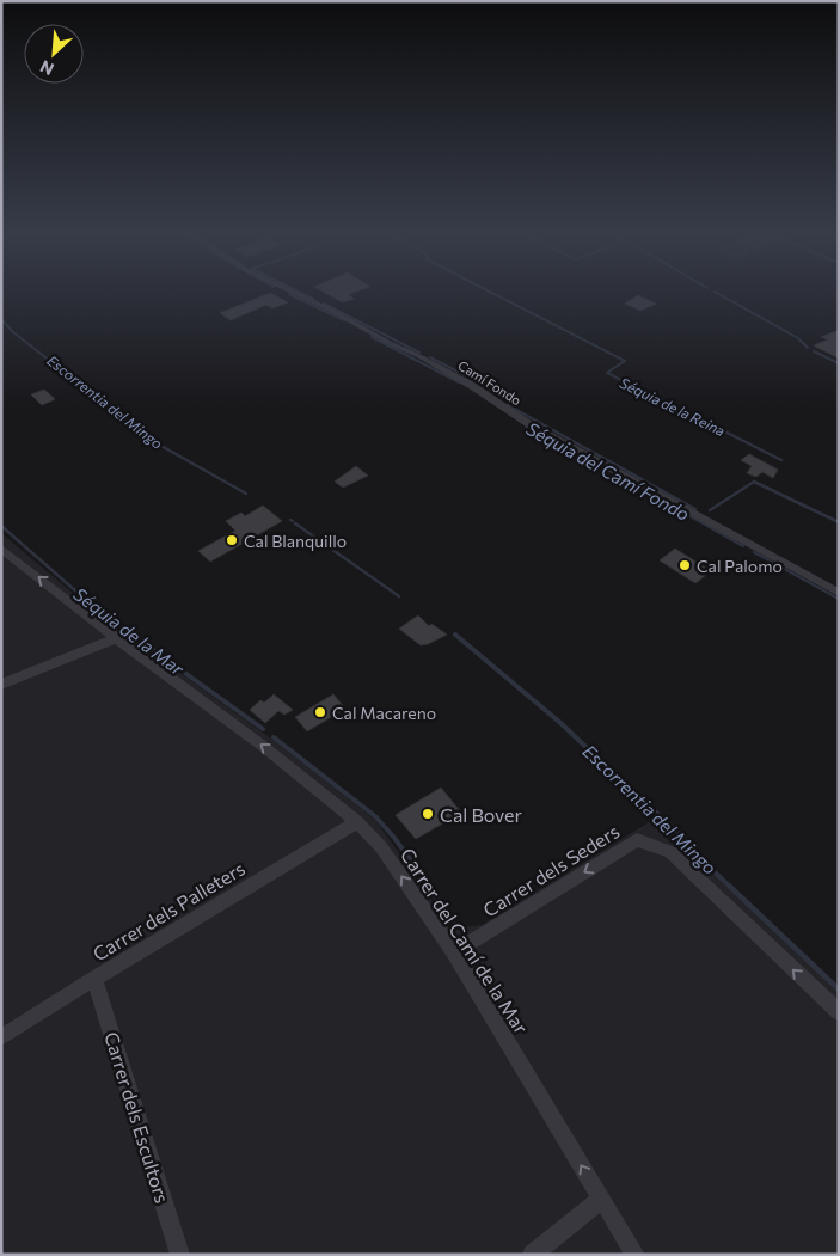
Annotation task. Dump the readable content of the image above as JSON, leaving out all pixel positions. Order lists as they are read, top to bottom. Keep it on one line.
{"streets":{"street":["Camí Fondo","Carrer dels Seders","Carrer dels Palleters","Carrer del Camí de la Mar","Carrer dels Escultors"]},"crossings":[["Carrer dels Seders","Carrer del Camí de la Mar"],["Carrer dels Palleters","Carrer del Camí de la Mar"],["Carrer dels Palleters","Carrer dels Escultors"]],"one_way":["Carrer dels Seders","Carrer del Camí de la Mar"],"water":["Escorrentia del Mingo","Séquia de la Reina","Séquia del Camí Fondo","Séquia de la Mar"],"places":["Cal Blanquillo","Cal Palomo","Cal Macareno","Cal Bover"],"north":"bottom left"}
